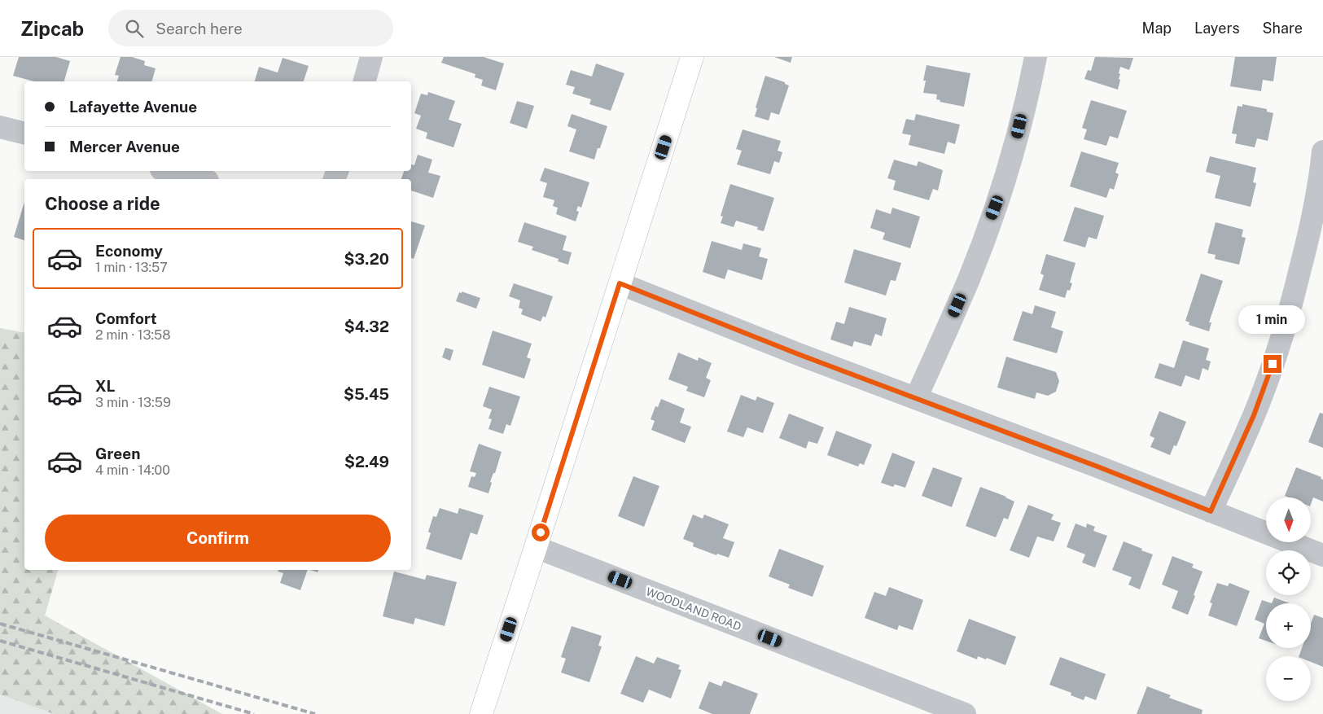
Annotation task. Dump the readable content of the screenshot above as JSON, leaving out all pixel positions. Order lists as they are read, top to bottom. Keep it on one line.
{"streets":{"street":["WOODLAND ROAD"]},"north":"bottom","page":{"header":"Zipcab","search":"Search here","nav":["Map","Layers","Share"],"banner":["Lafayette Avenue","Mercer Avenue"],"heading":"Choose a ride","list":[{"name":"Economy","note":"1 min · 13:57","value":"$3.20"},{"name":"Comfort","note":"2 min · 13:58","value":"$4.32"},{"name":"XL","note":"3 min · 13:59","value":"$5.45"},{"name":"Green","note":"4 min · 14:00","value":"$2.49"}],"bubble":"1 min","map_buttons":["+","−"],"buttons":"Confirm"}}
